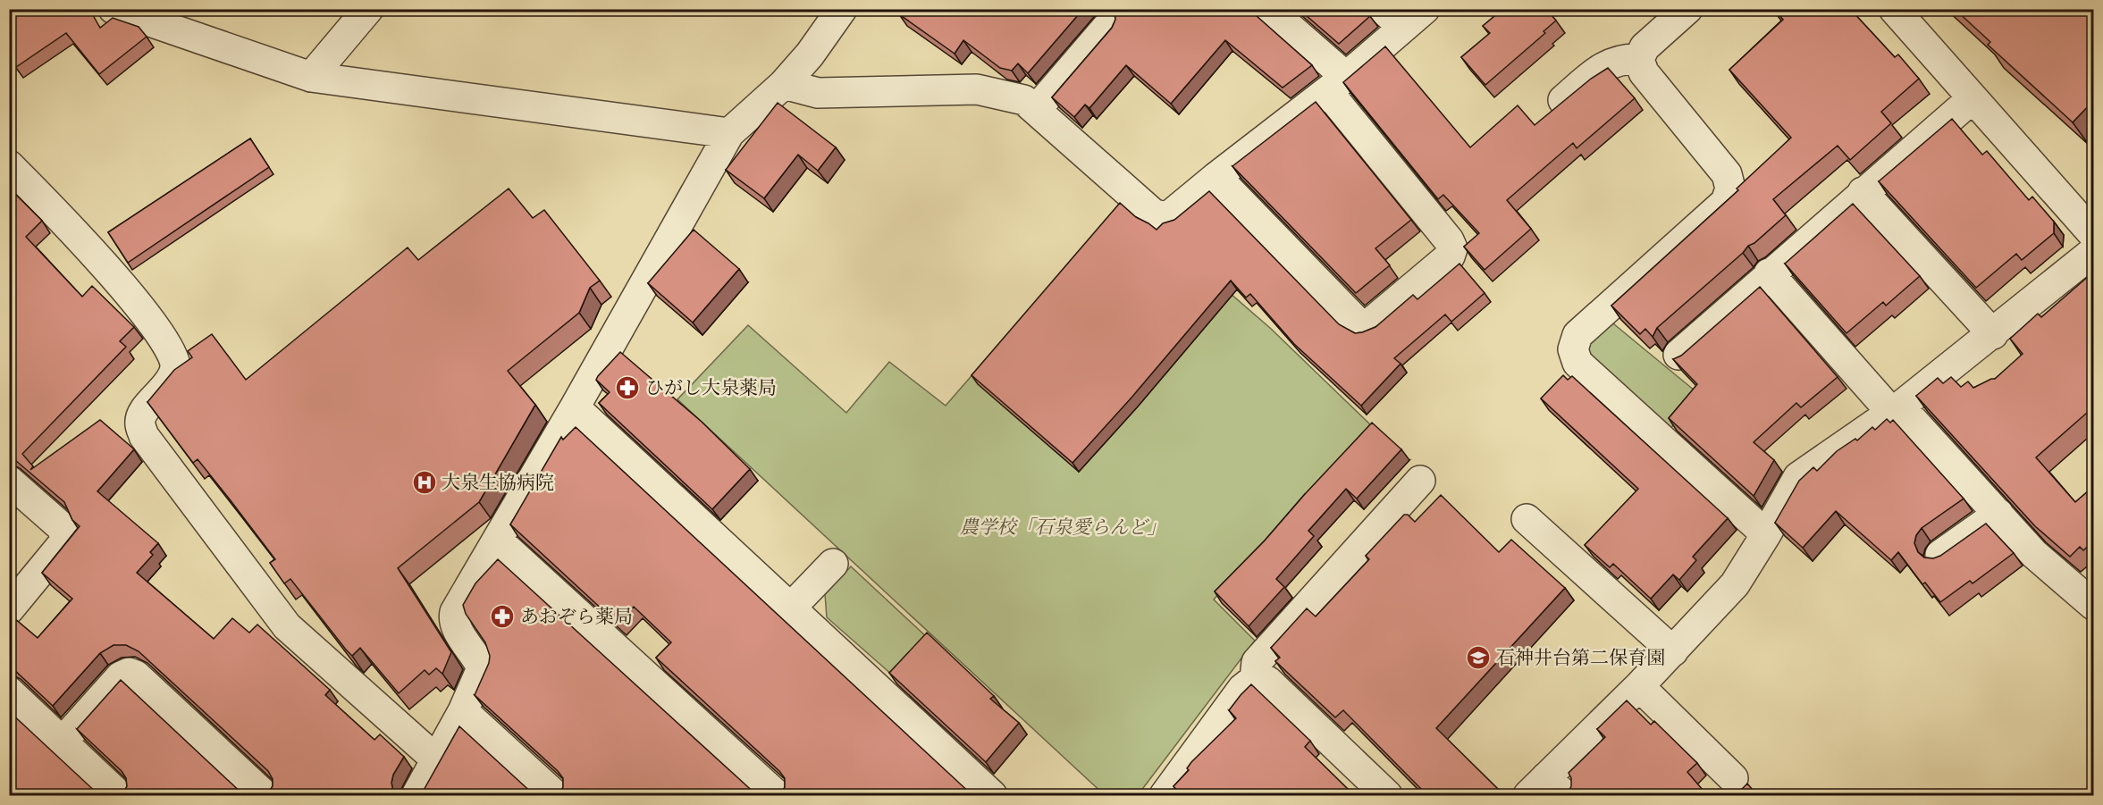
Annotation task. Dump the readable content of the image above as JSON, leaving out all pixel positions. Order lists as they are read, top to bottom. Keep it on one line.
{"parks":["農学校「石泉愛らんど」"],"places":{"pharmacy":["ひがし大泉薬局","あおぞら薬局"],"hospital":["大泉生協病院"],"school or university":["石神井台第二保育園"]}}
